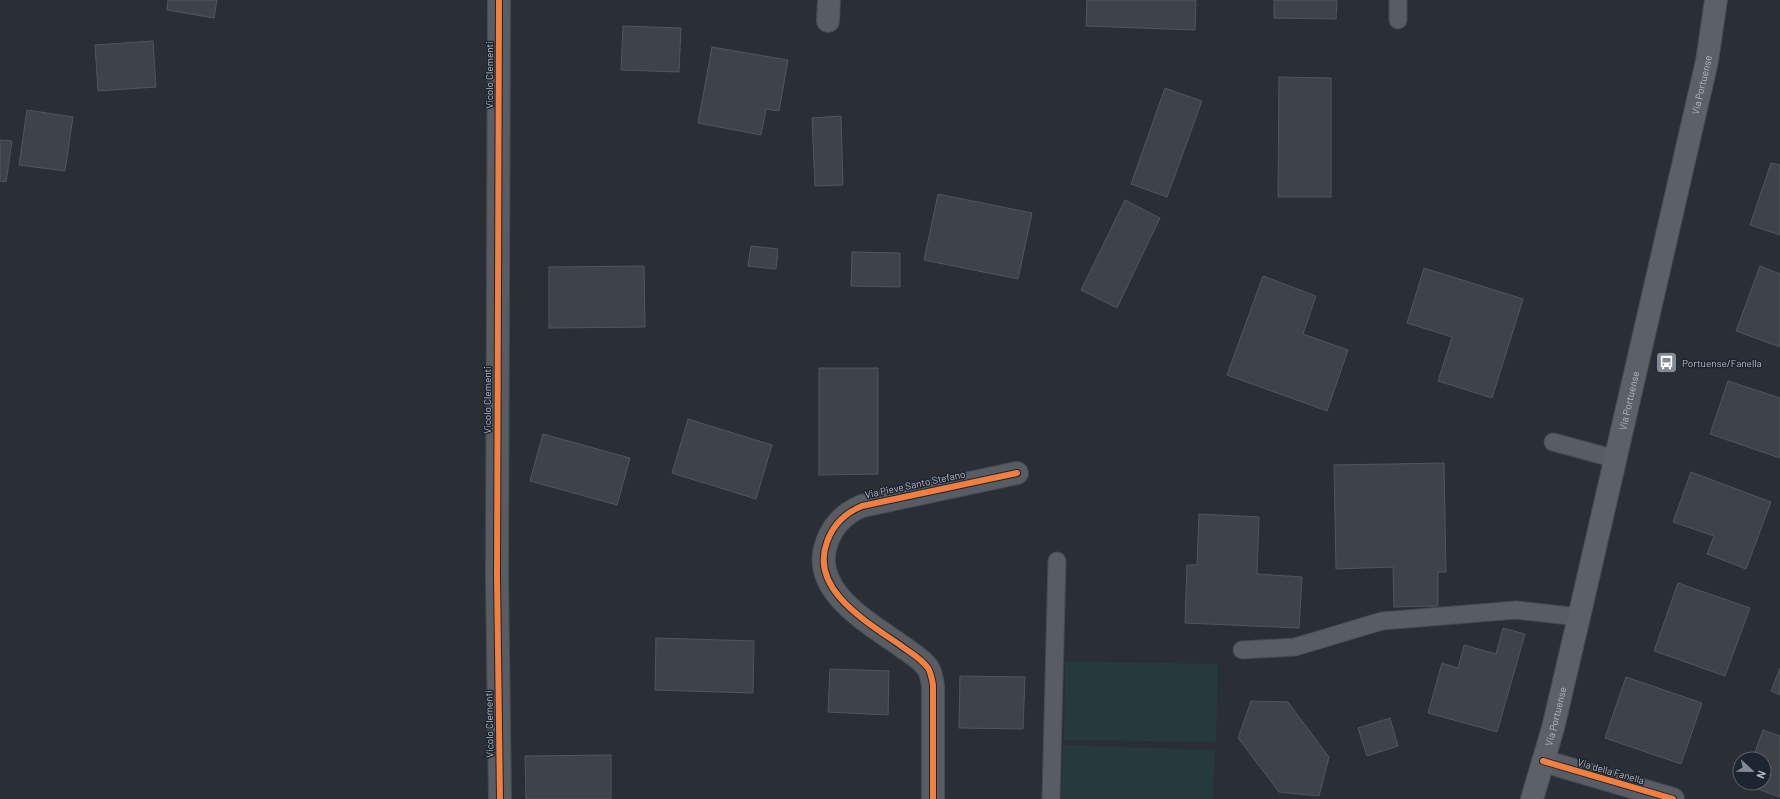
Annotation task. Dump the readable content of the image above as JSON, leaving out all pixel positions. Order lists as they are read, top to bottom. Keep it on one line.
{"streets":{"main road":["Via Portuense"],"street":["Vicolo Clementi","Via Pieve Santo Stefano","Via della Fanella"]},"crossings":[["Via Portuense","Via della Fanella"]],"places":{"bus stop":["Portuense/Fanella"]},"north":"right"}
